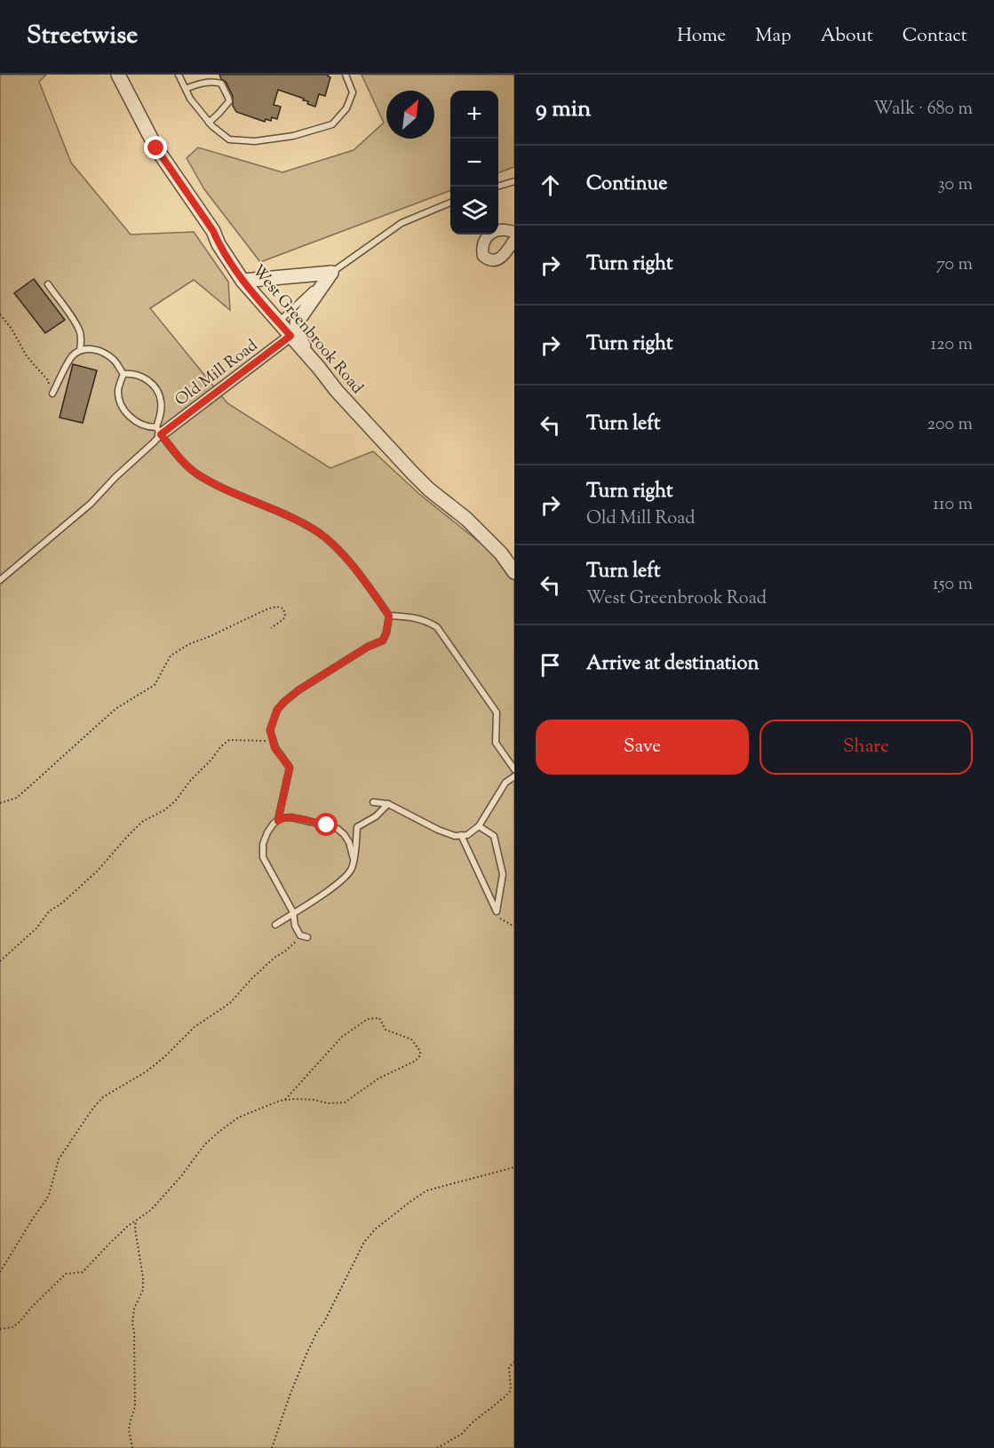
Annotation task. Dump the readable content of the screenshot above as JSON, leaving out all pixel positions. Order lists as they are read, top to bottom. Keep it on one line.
{"streets":{"street":["West Greenbrook Road","Old Mill Road"]},"crossings":[["West Greenbrook Road","Old Mill Road"]],"north":"top right","page":{"header":"Streetwise","nav":["Home","Map","About","Contact"],"heading":["9 min","Walk · 680 m"],"map_buttons":["+","−"],"list":[["Continue","30 m"],["Turn right","70 m"],["Turn right","120 m"],["Turn left","200 m"],["Turn right","Old Mill Road","110 m"],["Turn left","West Greenbrook Road","150 m"],"Arrive at destination"],"buttons":["Save","Share"]}}
